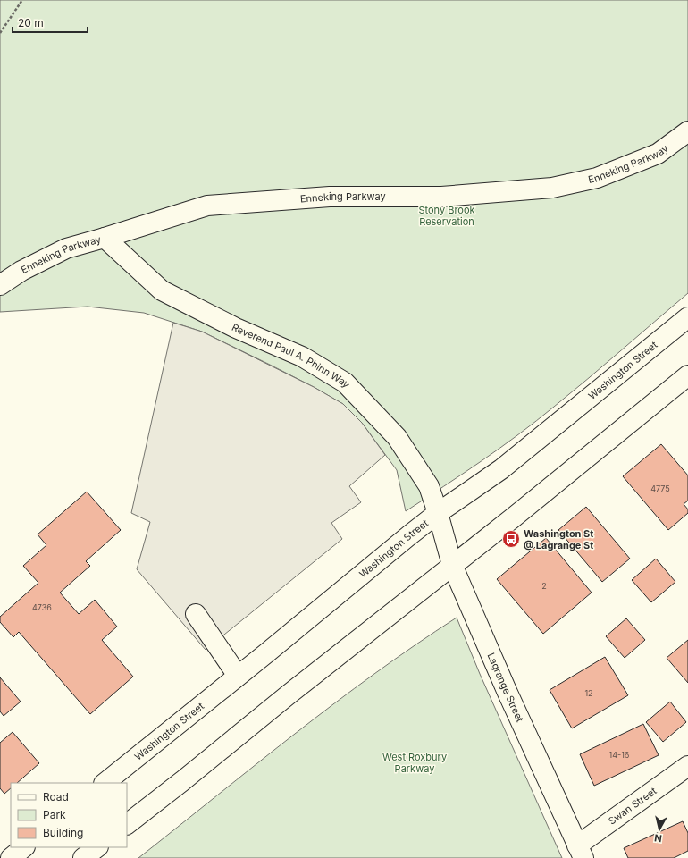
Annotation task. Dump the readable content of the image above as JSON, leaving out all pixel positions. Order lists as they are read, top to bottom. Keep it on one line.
{"streets":{"main road":["Enneking Parkway","Reverend Paul A. Phinn Way","Washington Street","Lagrange Street","Swan Street"]},"crossings":[["Enneking Parkway","Reverend Paul A. Phinn Way"],["Reverend Paul A. Phinn Way","Washington Street"],["Reverend Paul A. Phinn Way","Lagrange Street"],["Washington Street","Lagrange Street"],["Lagrange Street","Swan Street"]],"parks":["Stony Brook Reservation","West Roxbury Parkway"],"places":{"bus stop":["Washington St @ Lagrange St"]},"house_numbers":["4775","2","4736","12","14-16"],"legend":["Road","Park","Building"],"scale_bar":"20 m","north":"bottom"}
